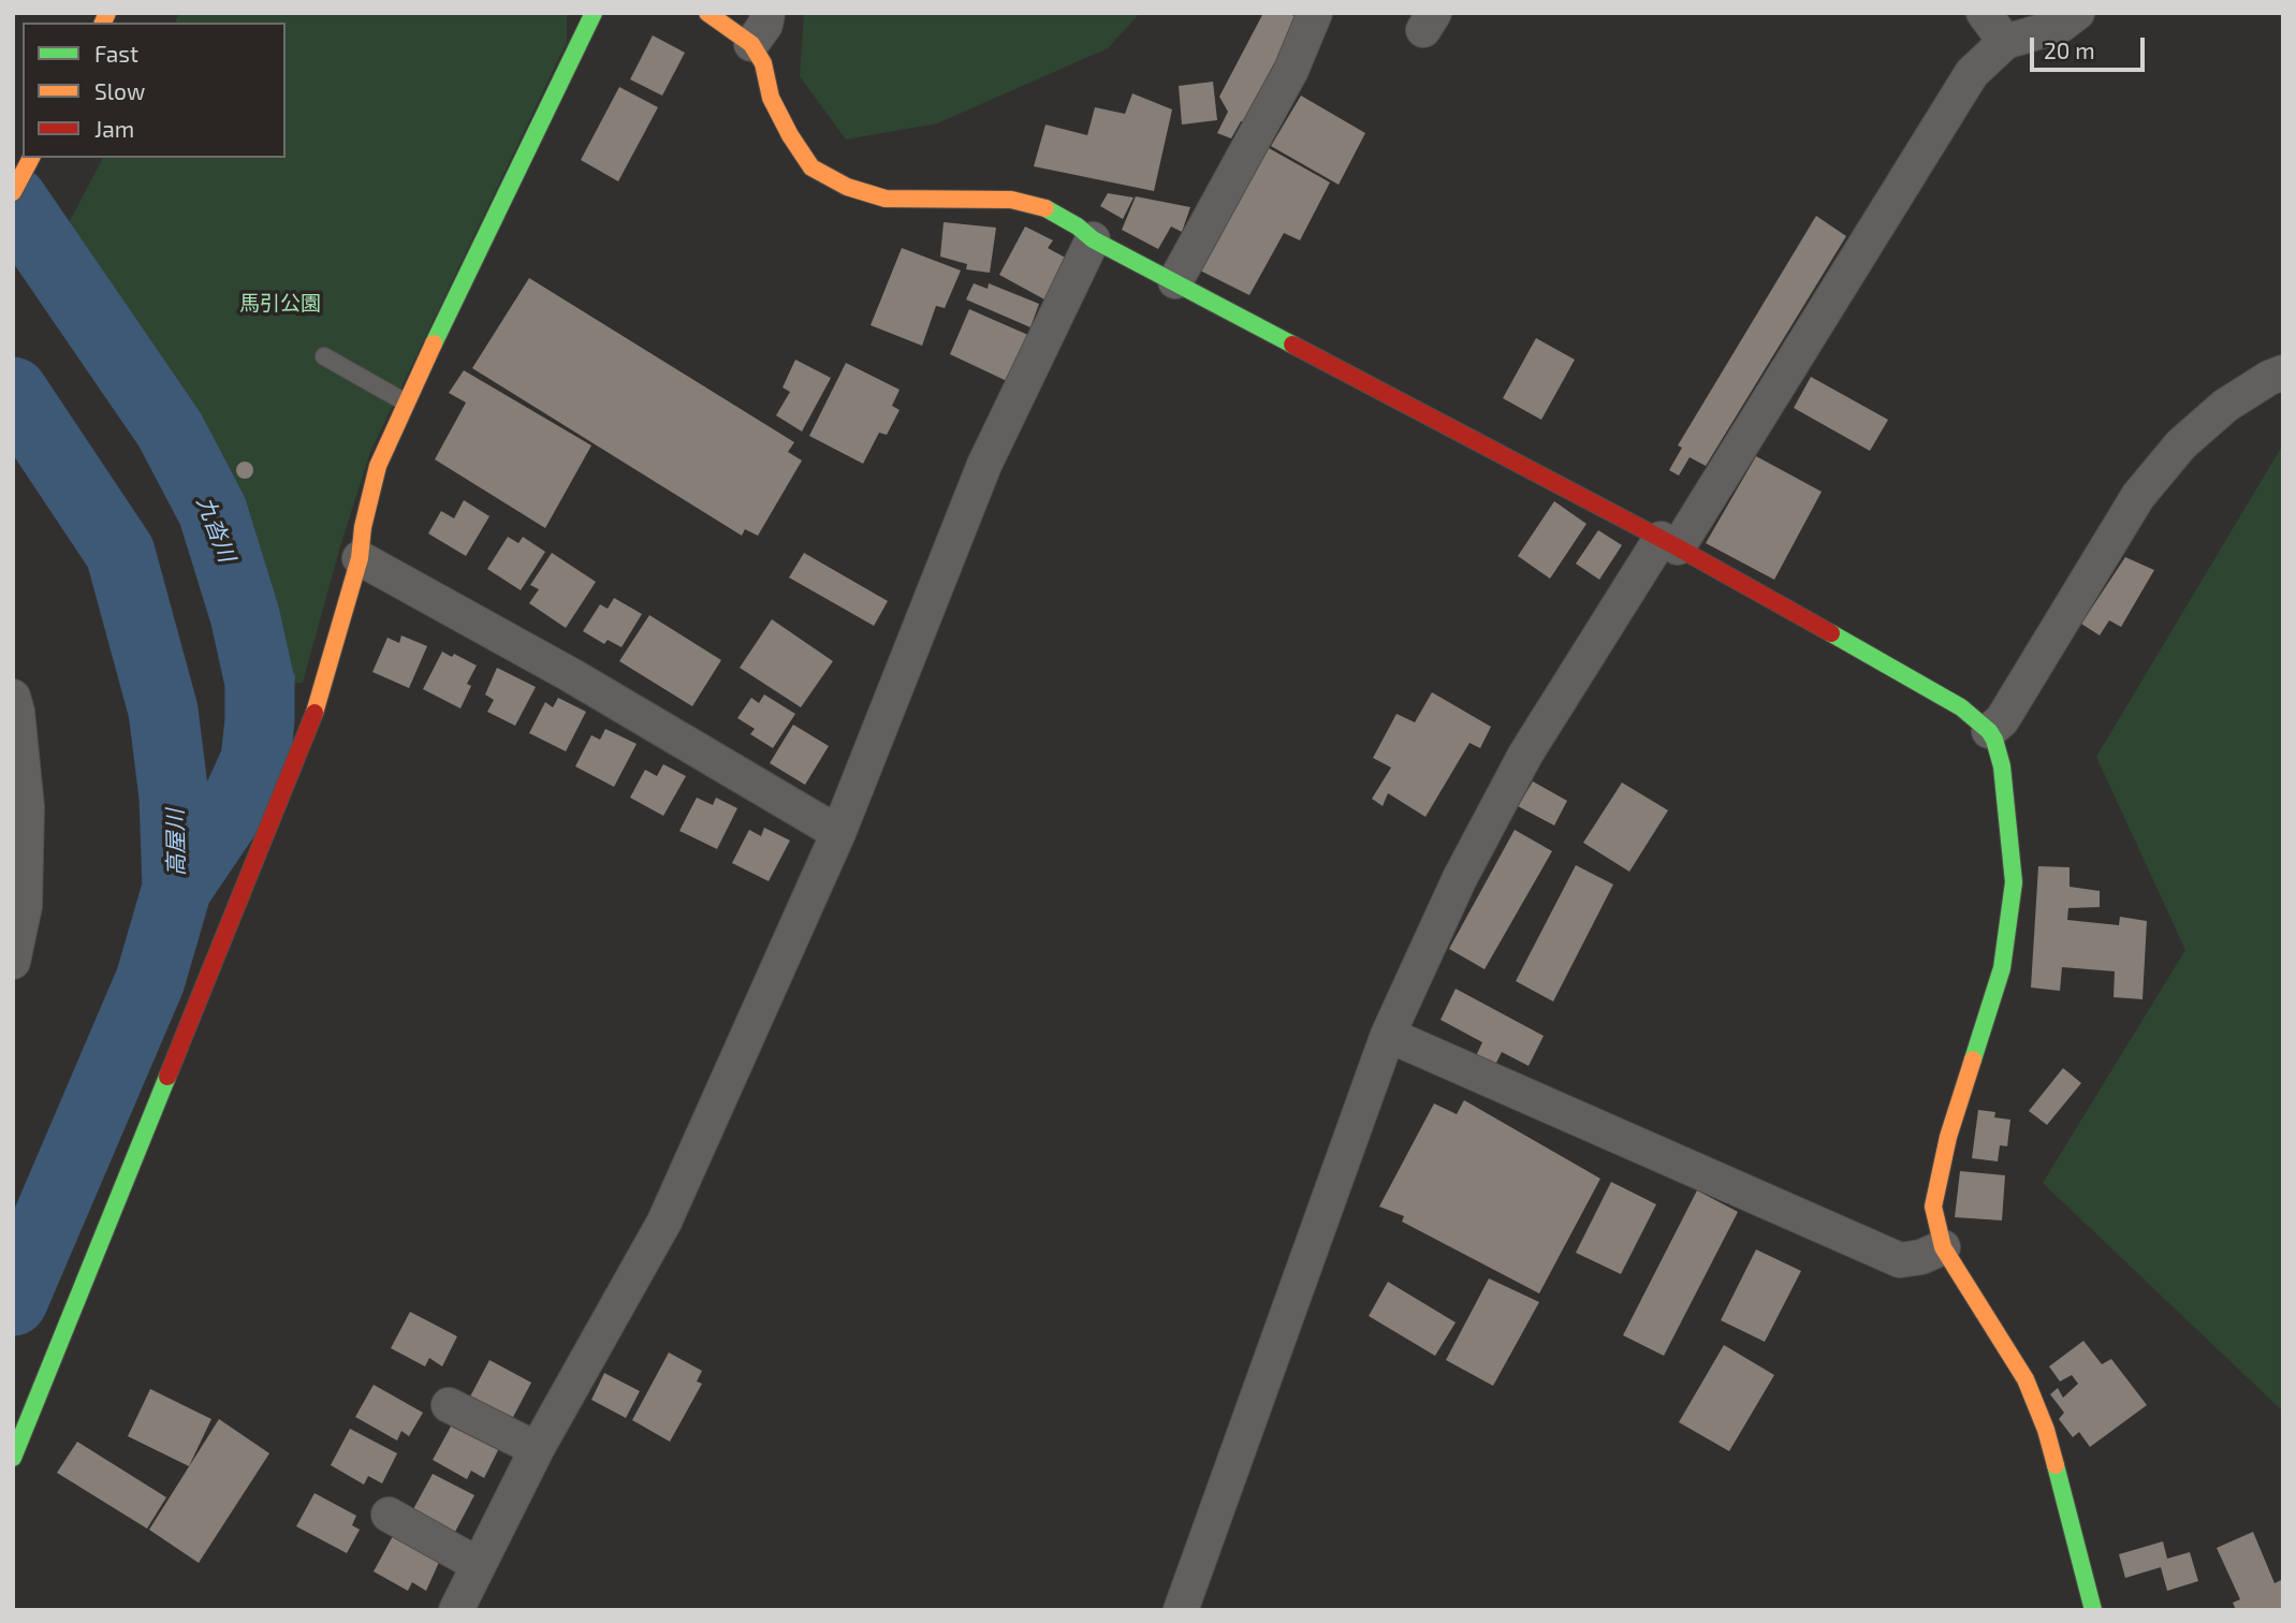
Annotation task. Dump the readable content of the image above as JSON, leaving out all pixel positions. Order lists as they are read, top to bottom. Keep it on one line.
{"water":["九沓川","高屋川"],"parks":["馬引公園"],"legend":["Fast","Slow","Jam"],"scale_bar":"20 m"}
